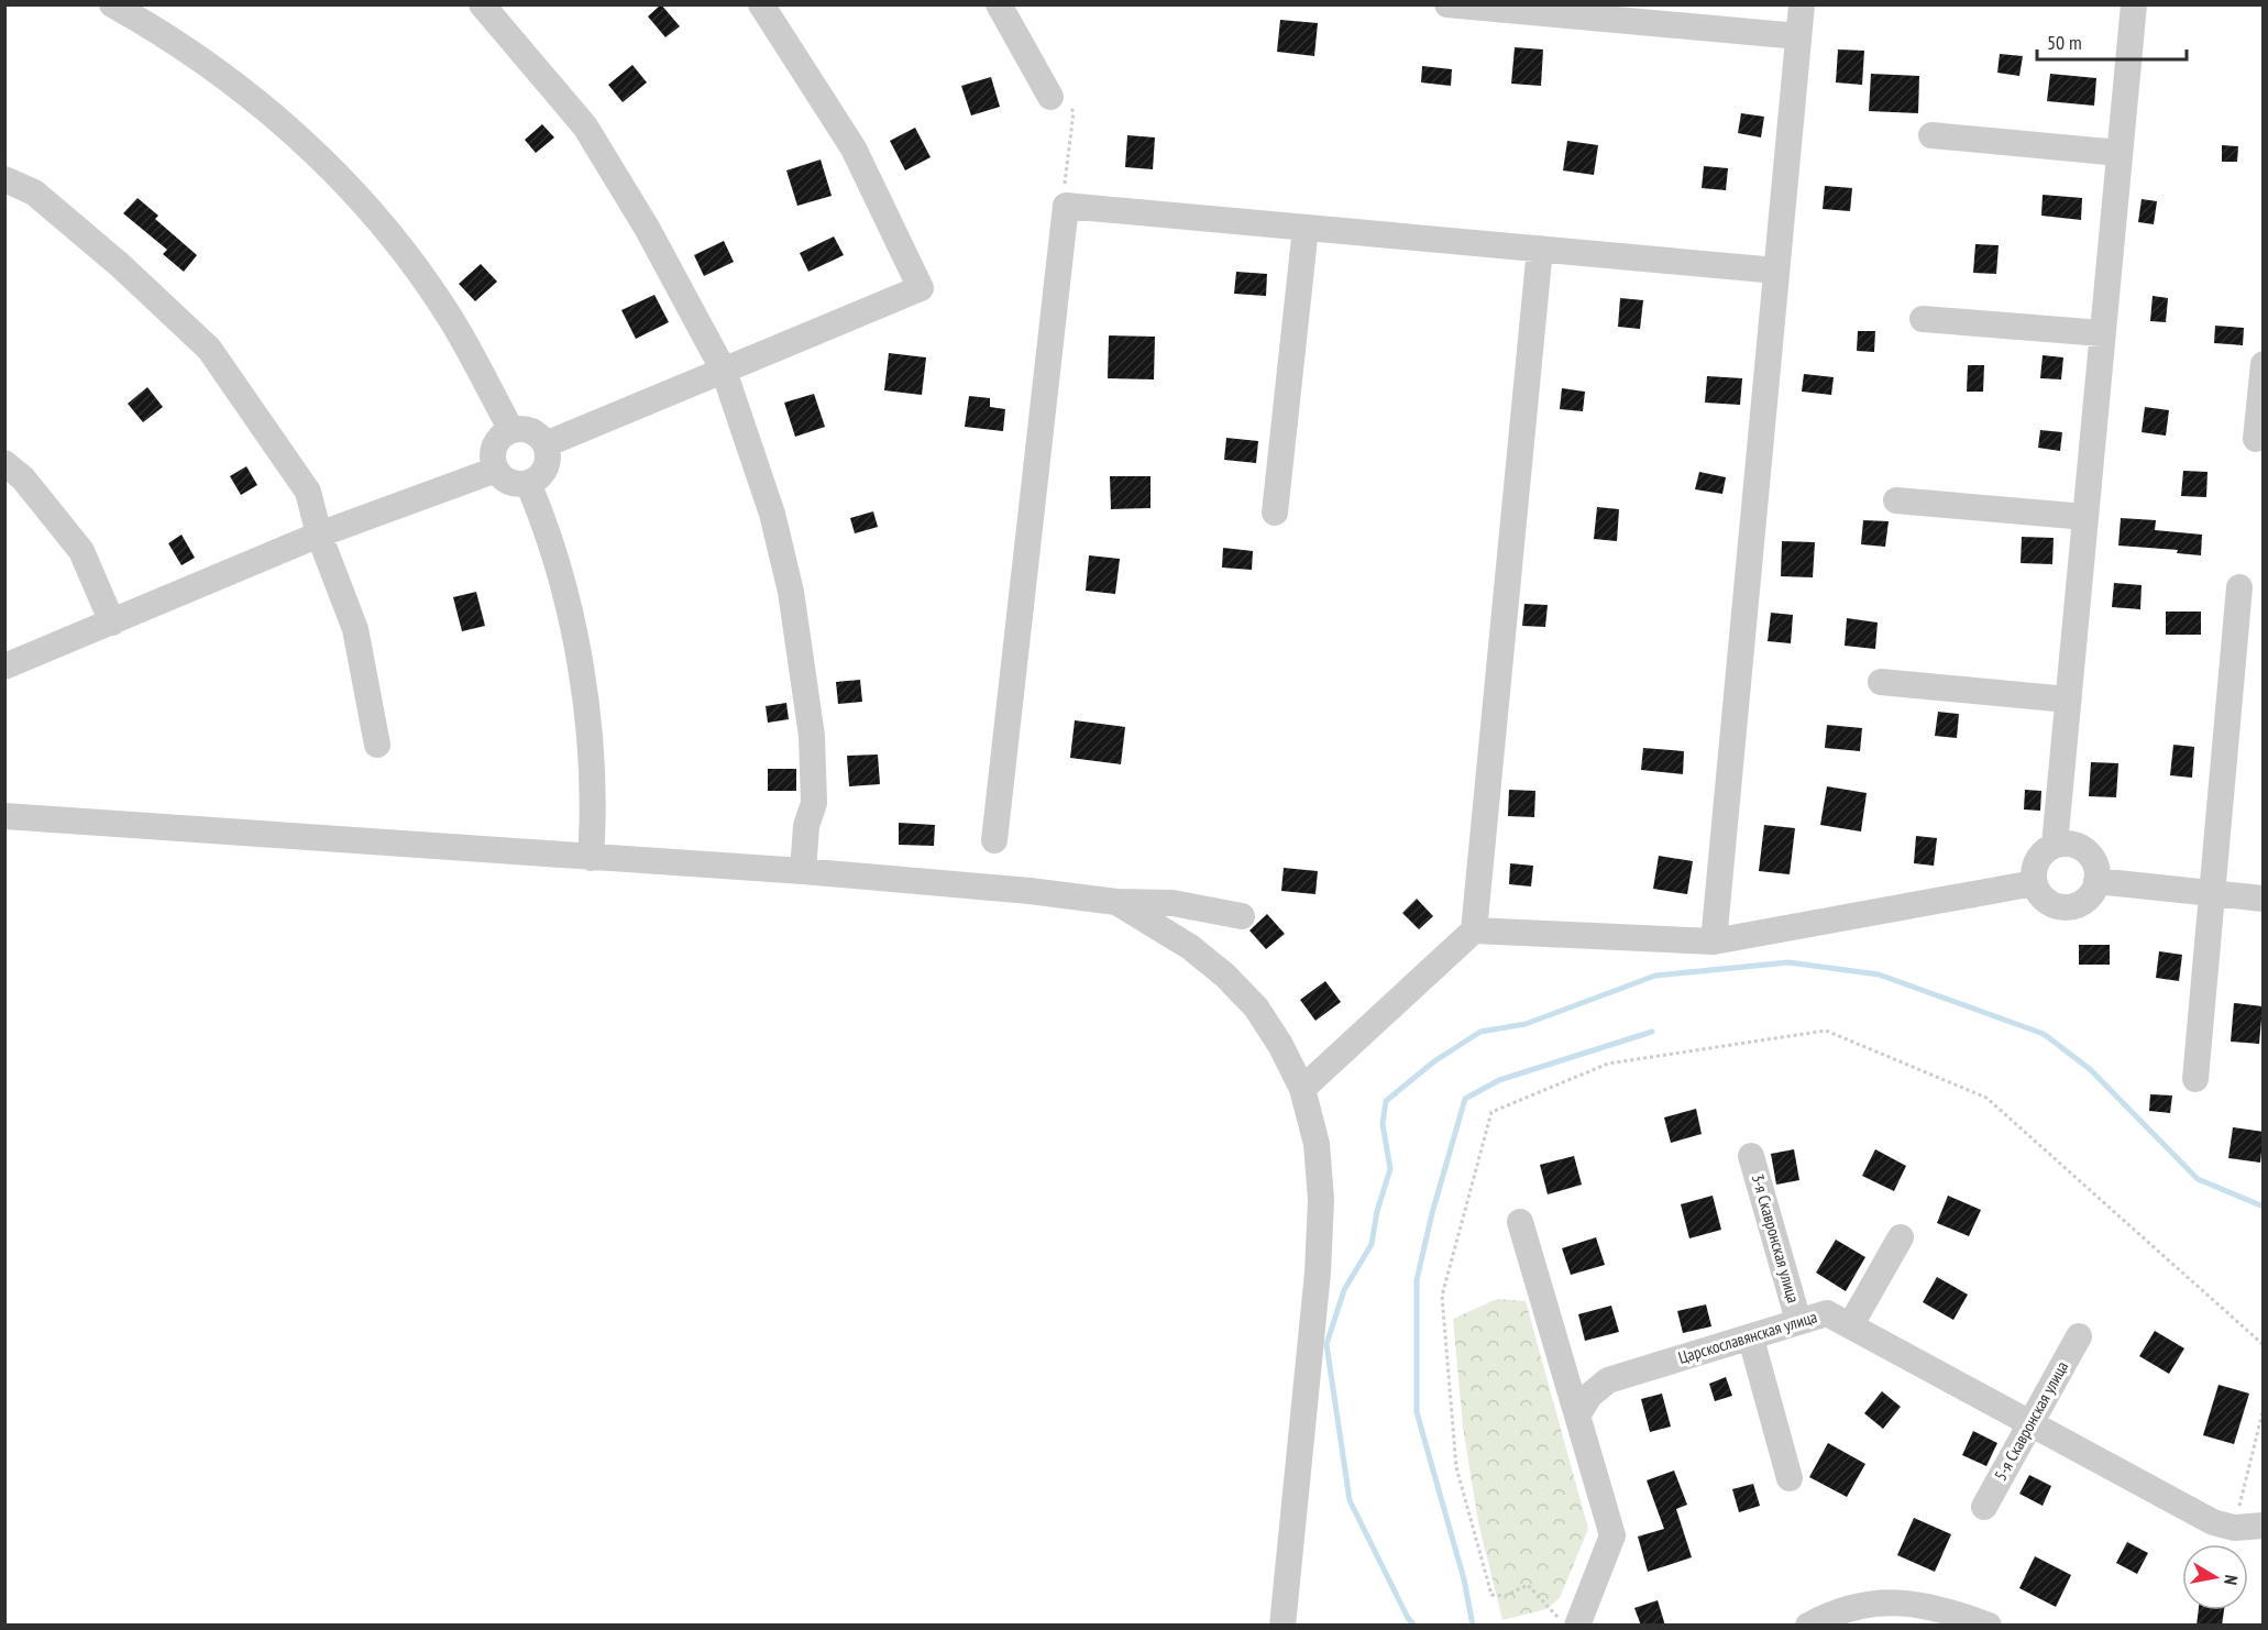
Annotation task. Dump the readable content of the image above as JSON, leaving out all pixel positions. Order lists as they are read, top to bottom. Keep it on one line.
{"streets":{"street":["3-я Скавронская улица","Царскославянская улица","5-я Скавронская улица"]},"crossings":[["3-я Скавронская улица","Царскославянская улица"],["Царскославянская улица","5-я Скавронская улица"]],"scale_bar":"50 m","north":"right"}
